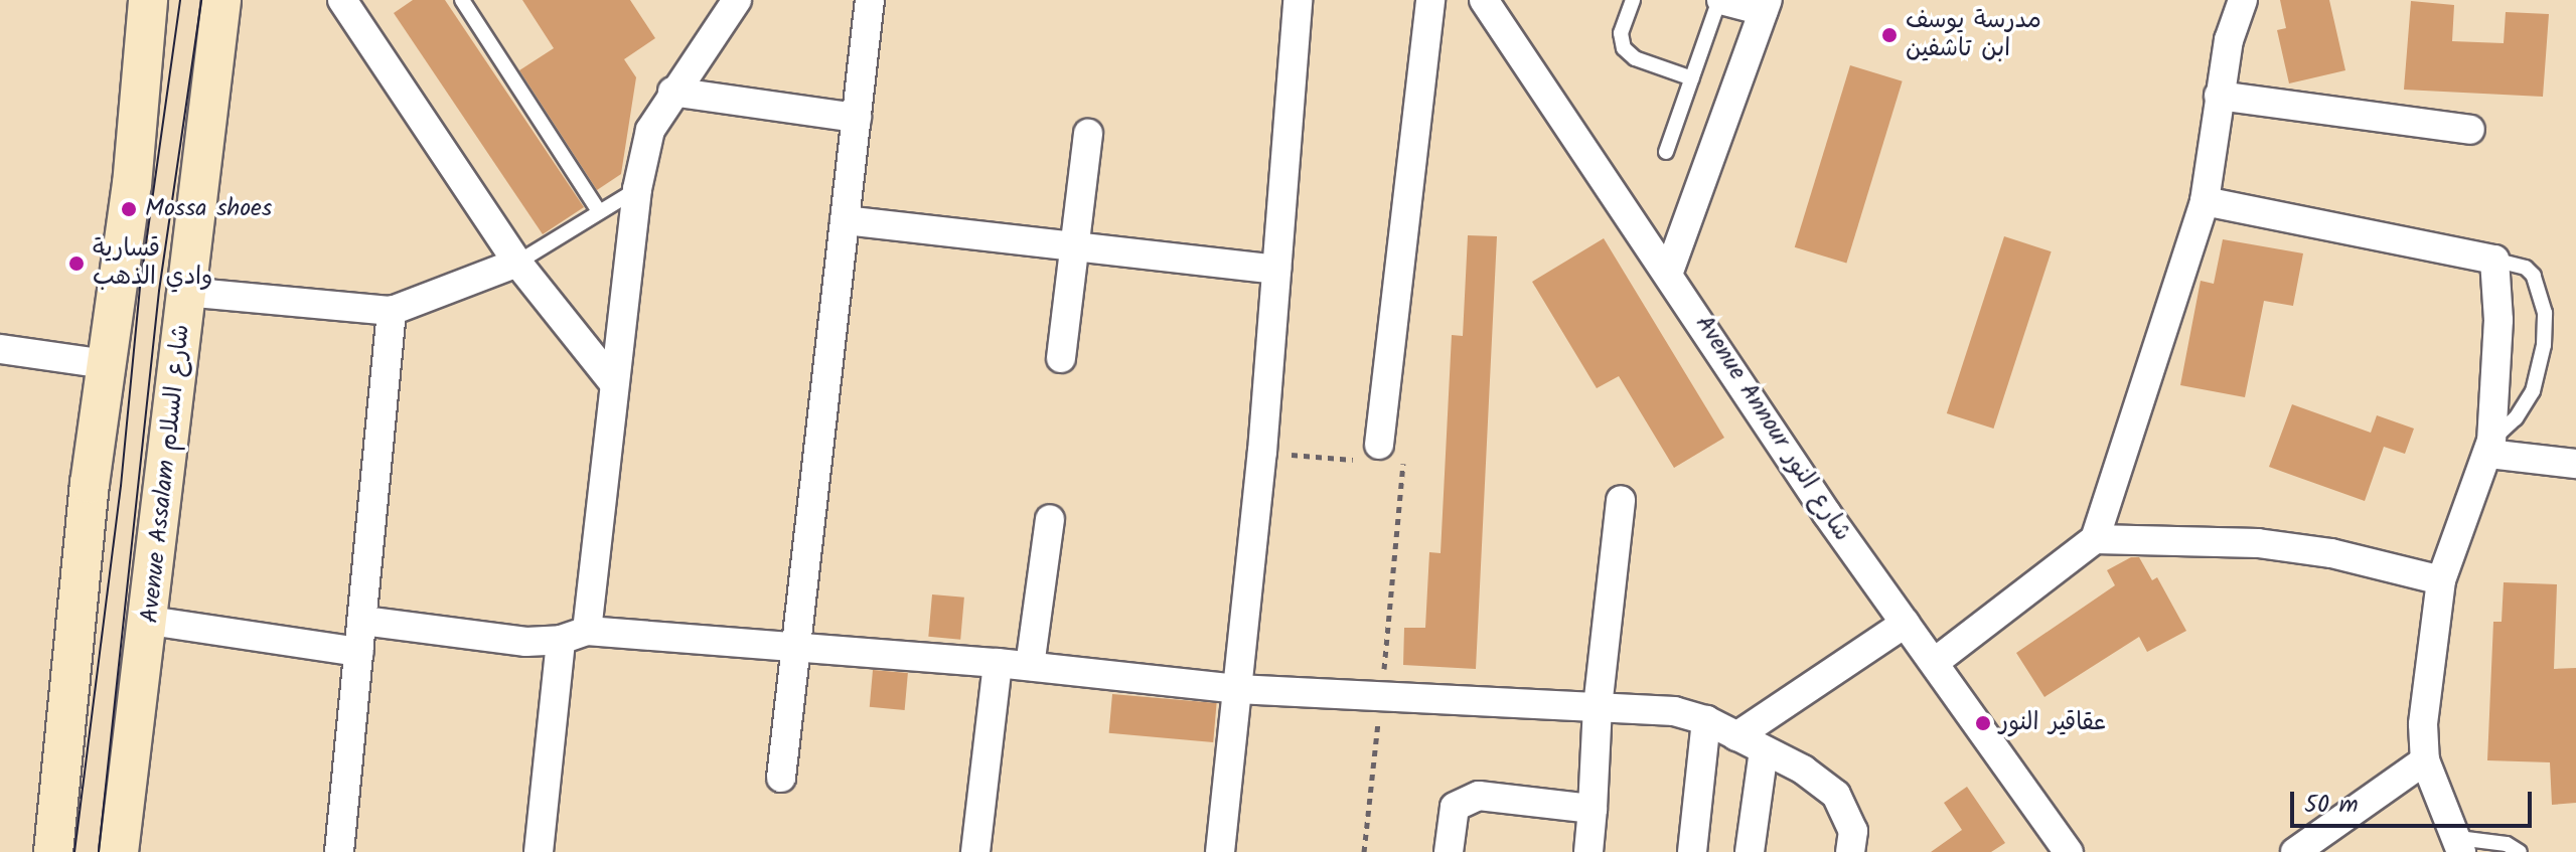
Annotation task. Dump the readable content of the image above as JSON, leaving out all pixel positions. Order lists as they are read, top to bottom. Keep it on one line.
{"streets":{"main road":["Avenue Assalam شارع السلام"],"street":["Avenue Annour شارع النور"]},"places":["مدرسة يوسف ابن تاشفين","Mossa shoes","قسارية وادي الذهب","عقاقير النور"],"scale_bar":"50 m"}
